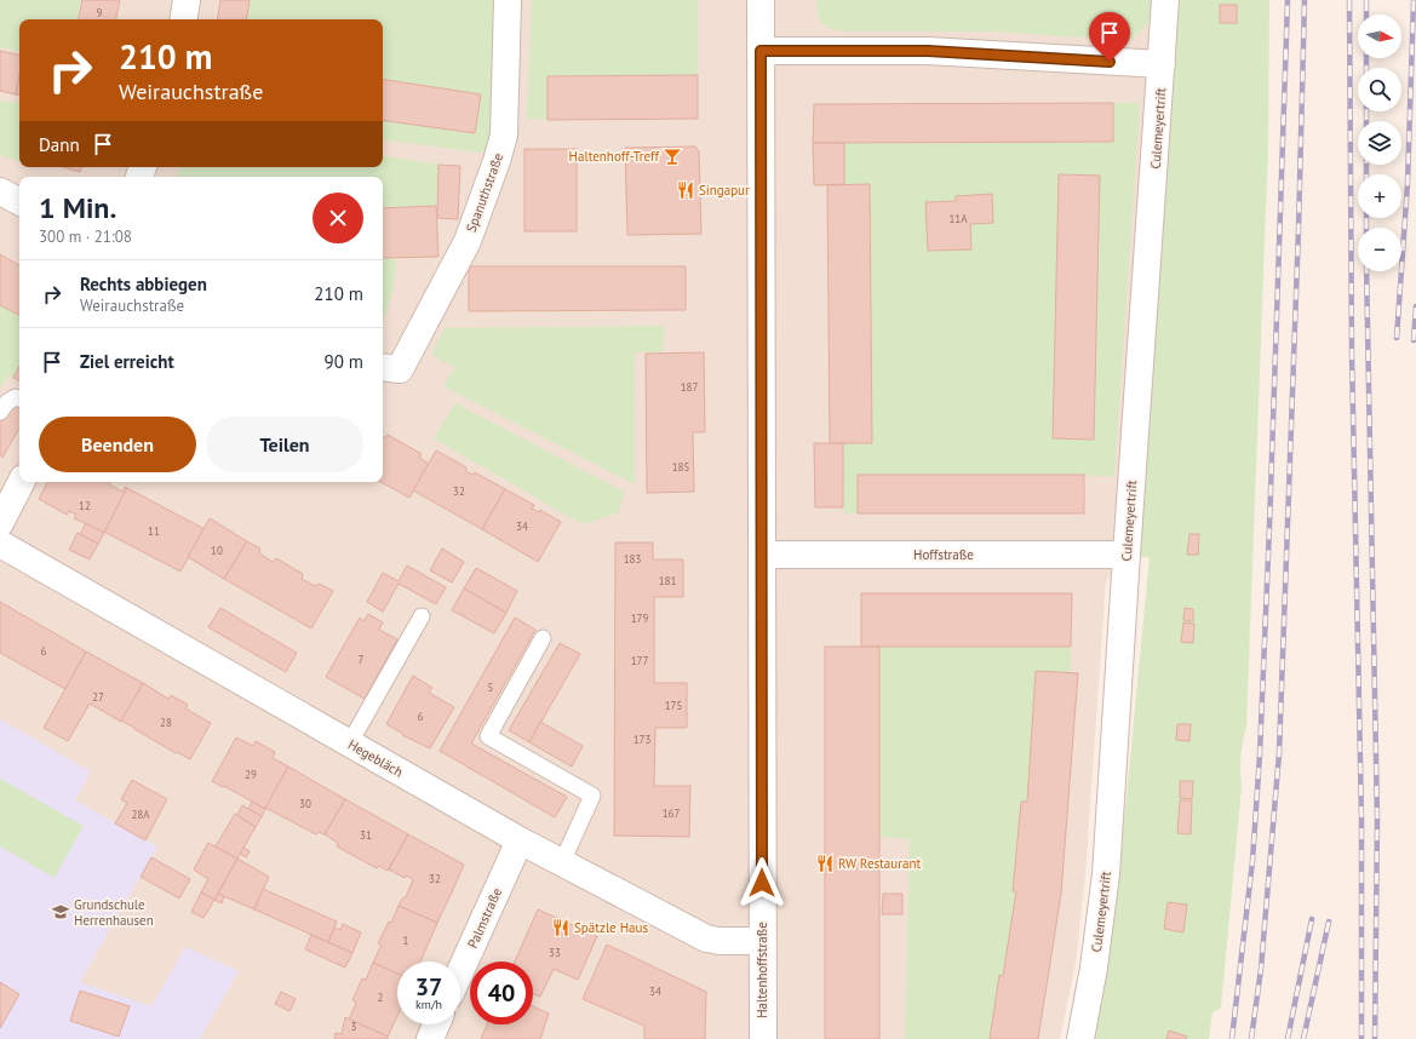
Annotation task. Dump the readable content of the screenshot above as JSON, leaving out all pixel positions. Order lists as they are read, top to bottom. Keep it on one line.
{"streets":{"street":["Culemeyertrift","Spanuthstraße","Hoffstraße","Hegebläch","Palmstraße","Haltenhoffstraße"]},"crossings":[["Culemeyertrift","Hoffstraße"],["Hoffstraße","Haltenhoffstraße"],["Hegebläch","Palmstraße"],["Hegebläch","Haltenhoffstraße"]],"places":{"bar":["Haltenhoff-Treff"],"restaurant":["Singapur","RW Restaurant","Spätzle Haus"],"school or university":["Grundschule Herrenhausen"]},"house_numbers":["9","11A","187","185","32","12","34","11","10","183","181","179","6","7","177","5","27","175","6","28","173","29","30","167","28A","31","32","1","33","34","2","3"],"north":"right","page":{"map_buttons":["+","−"],"turn":["210 m","Weirauchstraße"],"then":"Dann","heading":["1 Min.","300 m · 21:08"],"list":[{"name":"Rechts abbiegen","note":"Weirauchstraße","value":"210 m"},{"name":"Ziel erreicht","value":"90 m"}],"buttons":["Beenden","Teilen"],"speed":"37 km/h","limit":"40"}}
